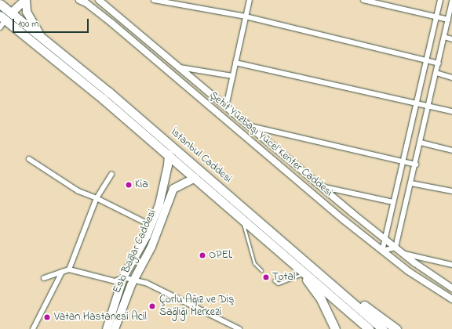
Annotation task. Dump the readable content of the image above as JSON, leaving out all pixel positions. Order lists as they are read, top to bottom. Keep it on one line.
{"streets":{"highway":["İstanbul Caddesi"],"main road":["Eski Bağlar Caddesi"],"street":["Şehit Yüzbaşı Yücel Kenter Caddesi"]},"crossings":[["İstanbul Caddesi","Eski Bağlar Caddesi"]],"places":["Kia","OPEL","Total","Çorlu Ağız ve Diş Sağlığı Merkezi","Vatan Hastanesi Acil"],"scale_bar":"100 m"}
